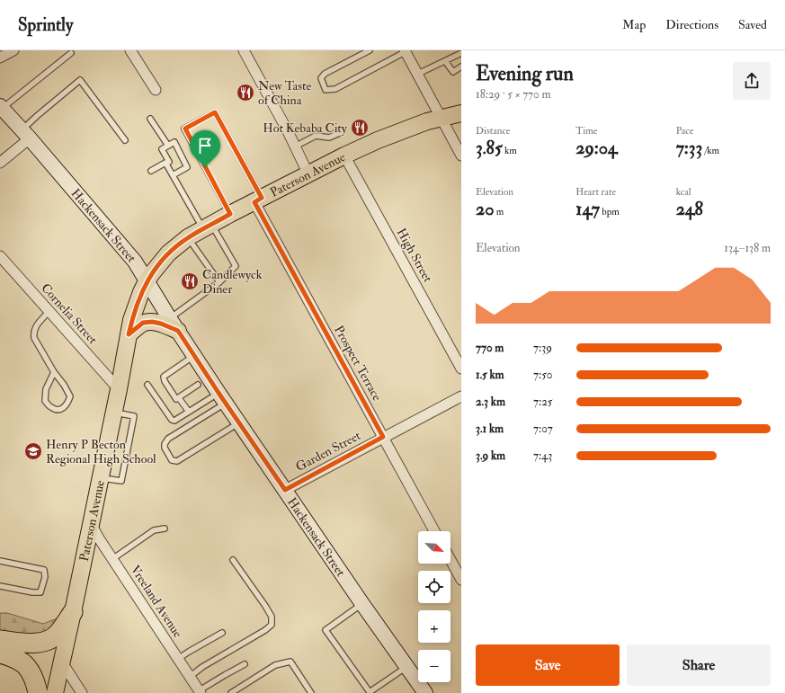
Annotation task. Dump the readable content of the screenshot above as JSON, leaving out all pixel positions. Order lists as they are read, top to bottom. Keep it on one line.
{"streets":{"main road":["Paterson Avenue","Hackensack Street"],"street":["High Street","Cornelia Street","Prospect Terrace","Garden Street","Vreeland Avenue"]},"crossings":[["Paterson Avenue","Hackensack Street"],["Paterson Avenue","High Street"],["Paterson Avenue","Cornelia Street"],["Paterson Avenue","Prospect Terrace"],["Paterson Avenue","Vreeland Avenue"],["Hackensack Street","Garden Street"],["Prospect Terrace","Garden Street"]],"places":{"restaurant":["New Taste of China","Hot Kebaba City","Candlewyck Diner"],"school or university":["Henry P Becton Regional High School"]},"north":"bottom right","page":{"header":"Sprintly","nav":["Map","Directions","Saved"],"heading":["Evening run","18:29 · 5 × 770 m"],"stats":[["Distance","3.85 km"],["Time","29:04"],["Pace","7:33 /km"],["Elevation","20 m"],["Heart rate","147 bpm"],["kcal","248"]],"chart":["Elevation","134–138 m"],"list":[{"name":"770 m","note":"7:39"},{"name":"1.5 km","note":"7:50"},{"name":"2.3 km","note":"7:25"},{"name":"3.1 km","note":"7:07"},{"name":"3.9 km","note":"7:43"}],"map_buttons":["+","−"],"buttons":["Save","Share"]}}
